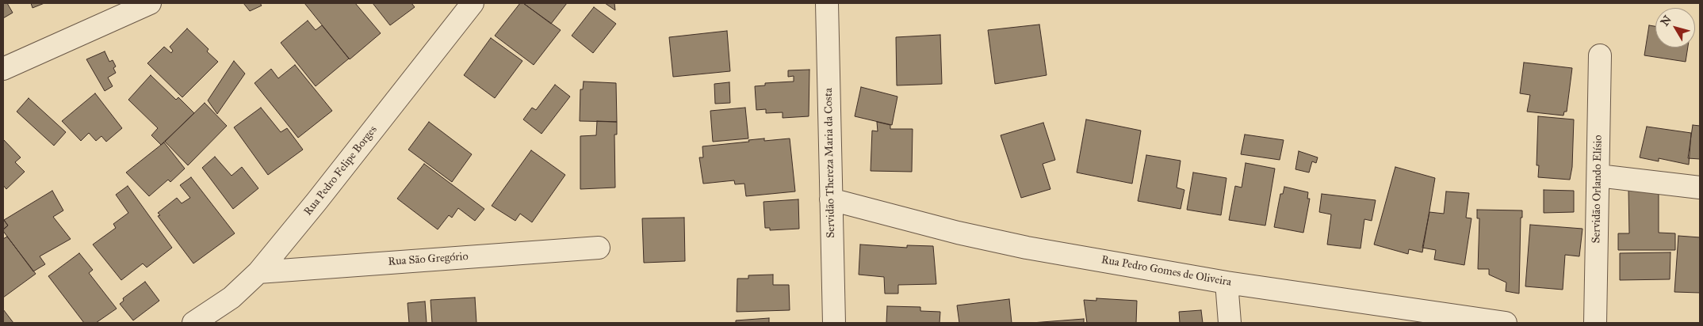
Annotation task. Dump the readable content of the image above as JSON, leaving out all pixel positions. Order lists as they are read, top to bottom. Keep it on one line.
{"streets":{"street":["Servidão Thereza Maria da Costa","Rua Pedro Felipe Borges","Servidão Orlando Elísio","Rua São Gregório","Rua Pedro Gomes de Oliveira"]},"crossings":[["Servidão Thereza Maria da Costa","Rua Pedro Gomes de Oliveira"],["Rua Pedro Felipe Borges","Rua São Gregório"]],"north":"top left"}
